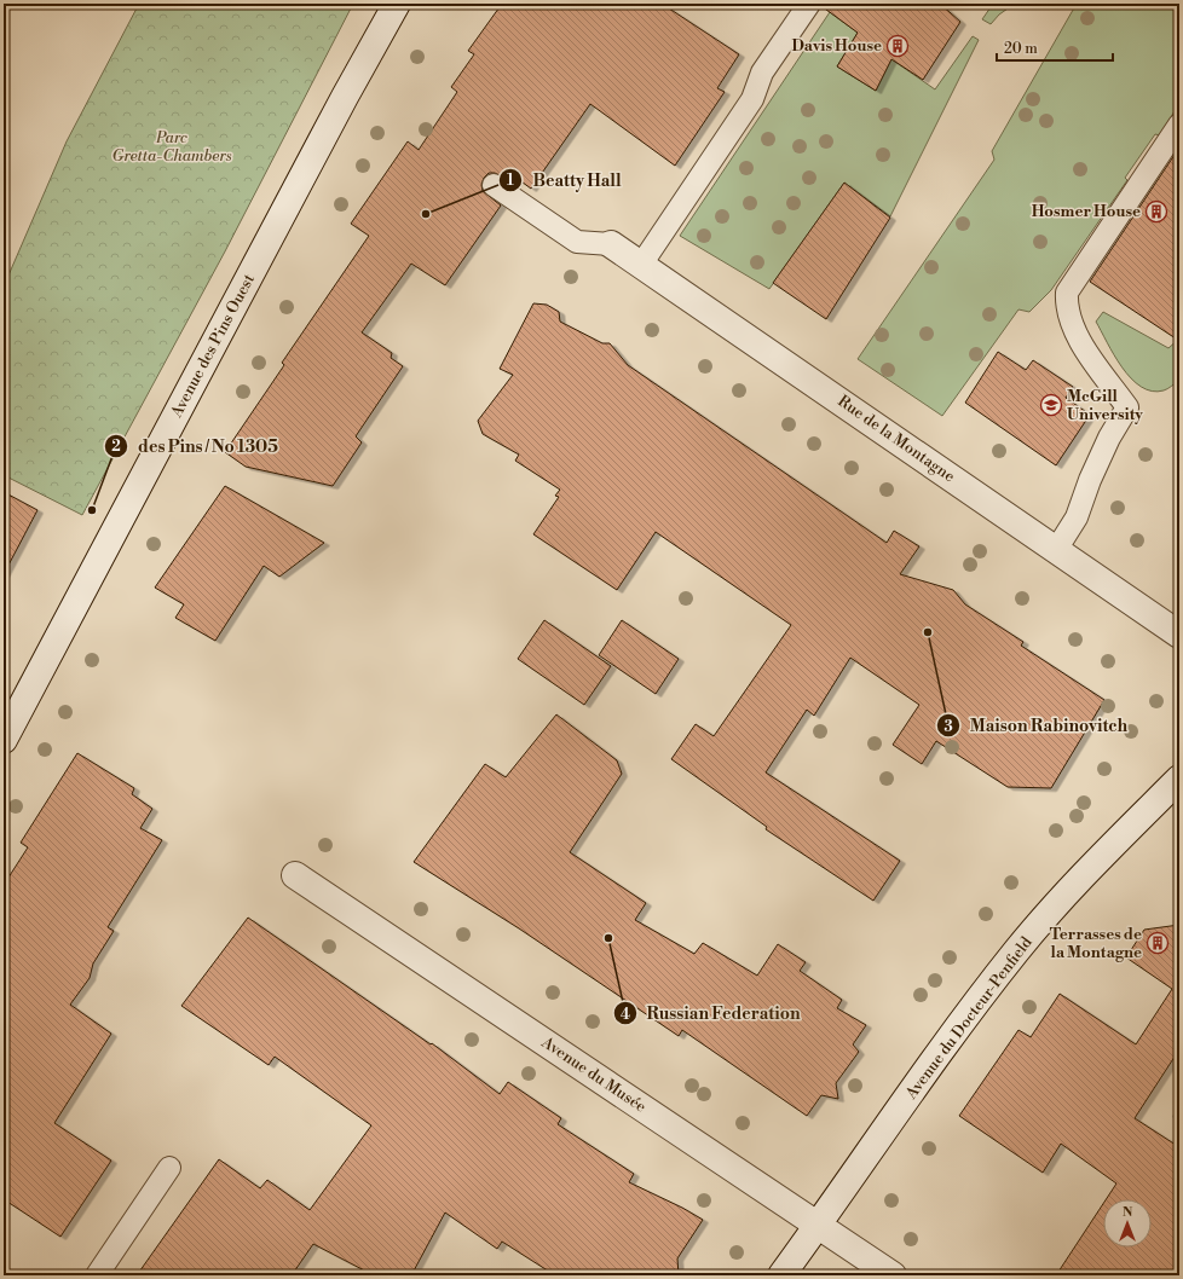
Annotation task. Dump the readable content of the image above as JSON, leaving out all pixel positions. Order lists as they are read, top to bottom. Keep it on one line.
{"streets":{"main road":["Avenue des Pins Ouest","Rue de la Montagne","Avenue du Docteur-Penfield","Avenue du Musée"]},"crossings":[["Avenue du Docteur-Penfield","Avenue du Musée"]],"parks":["Parc Gretta-Chambers"],"places":{"building":["Davis House","Hosmer House","Terrasses de la Montagne"],"other":["Beatty Hall","des Pins / No 1305","Maison Rabinovitch","Russian Federation"],"school or university":["McGill University"]},"scale_bar":"20 m","north":"top"}
